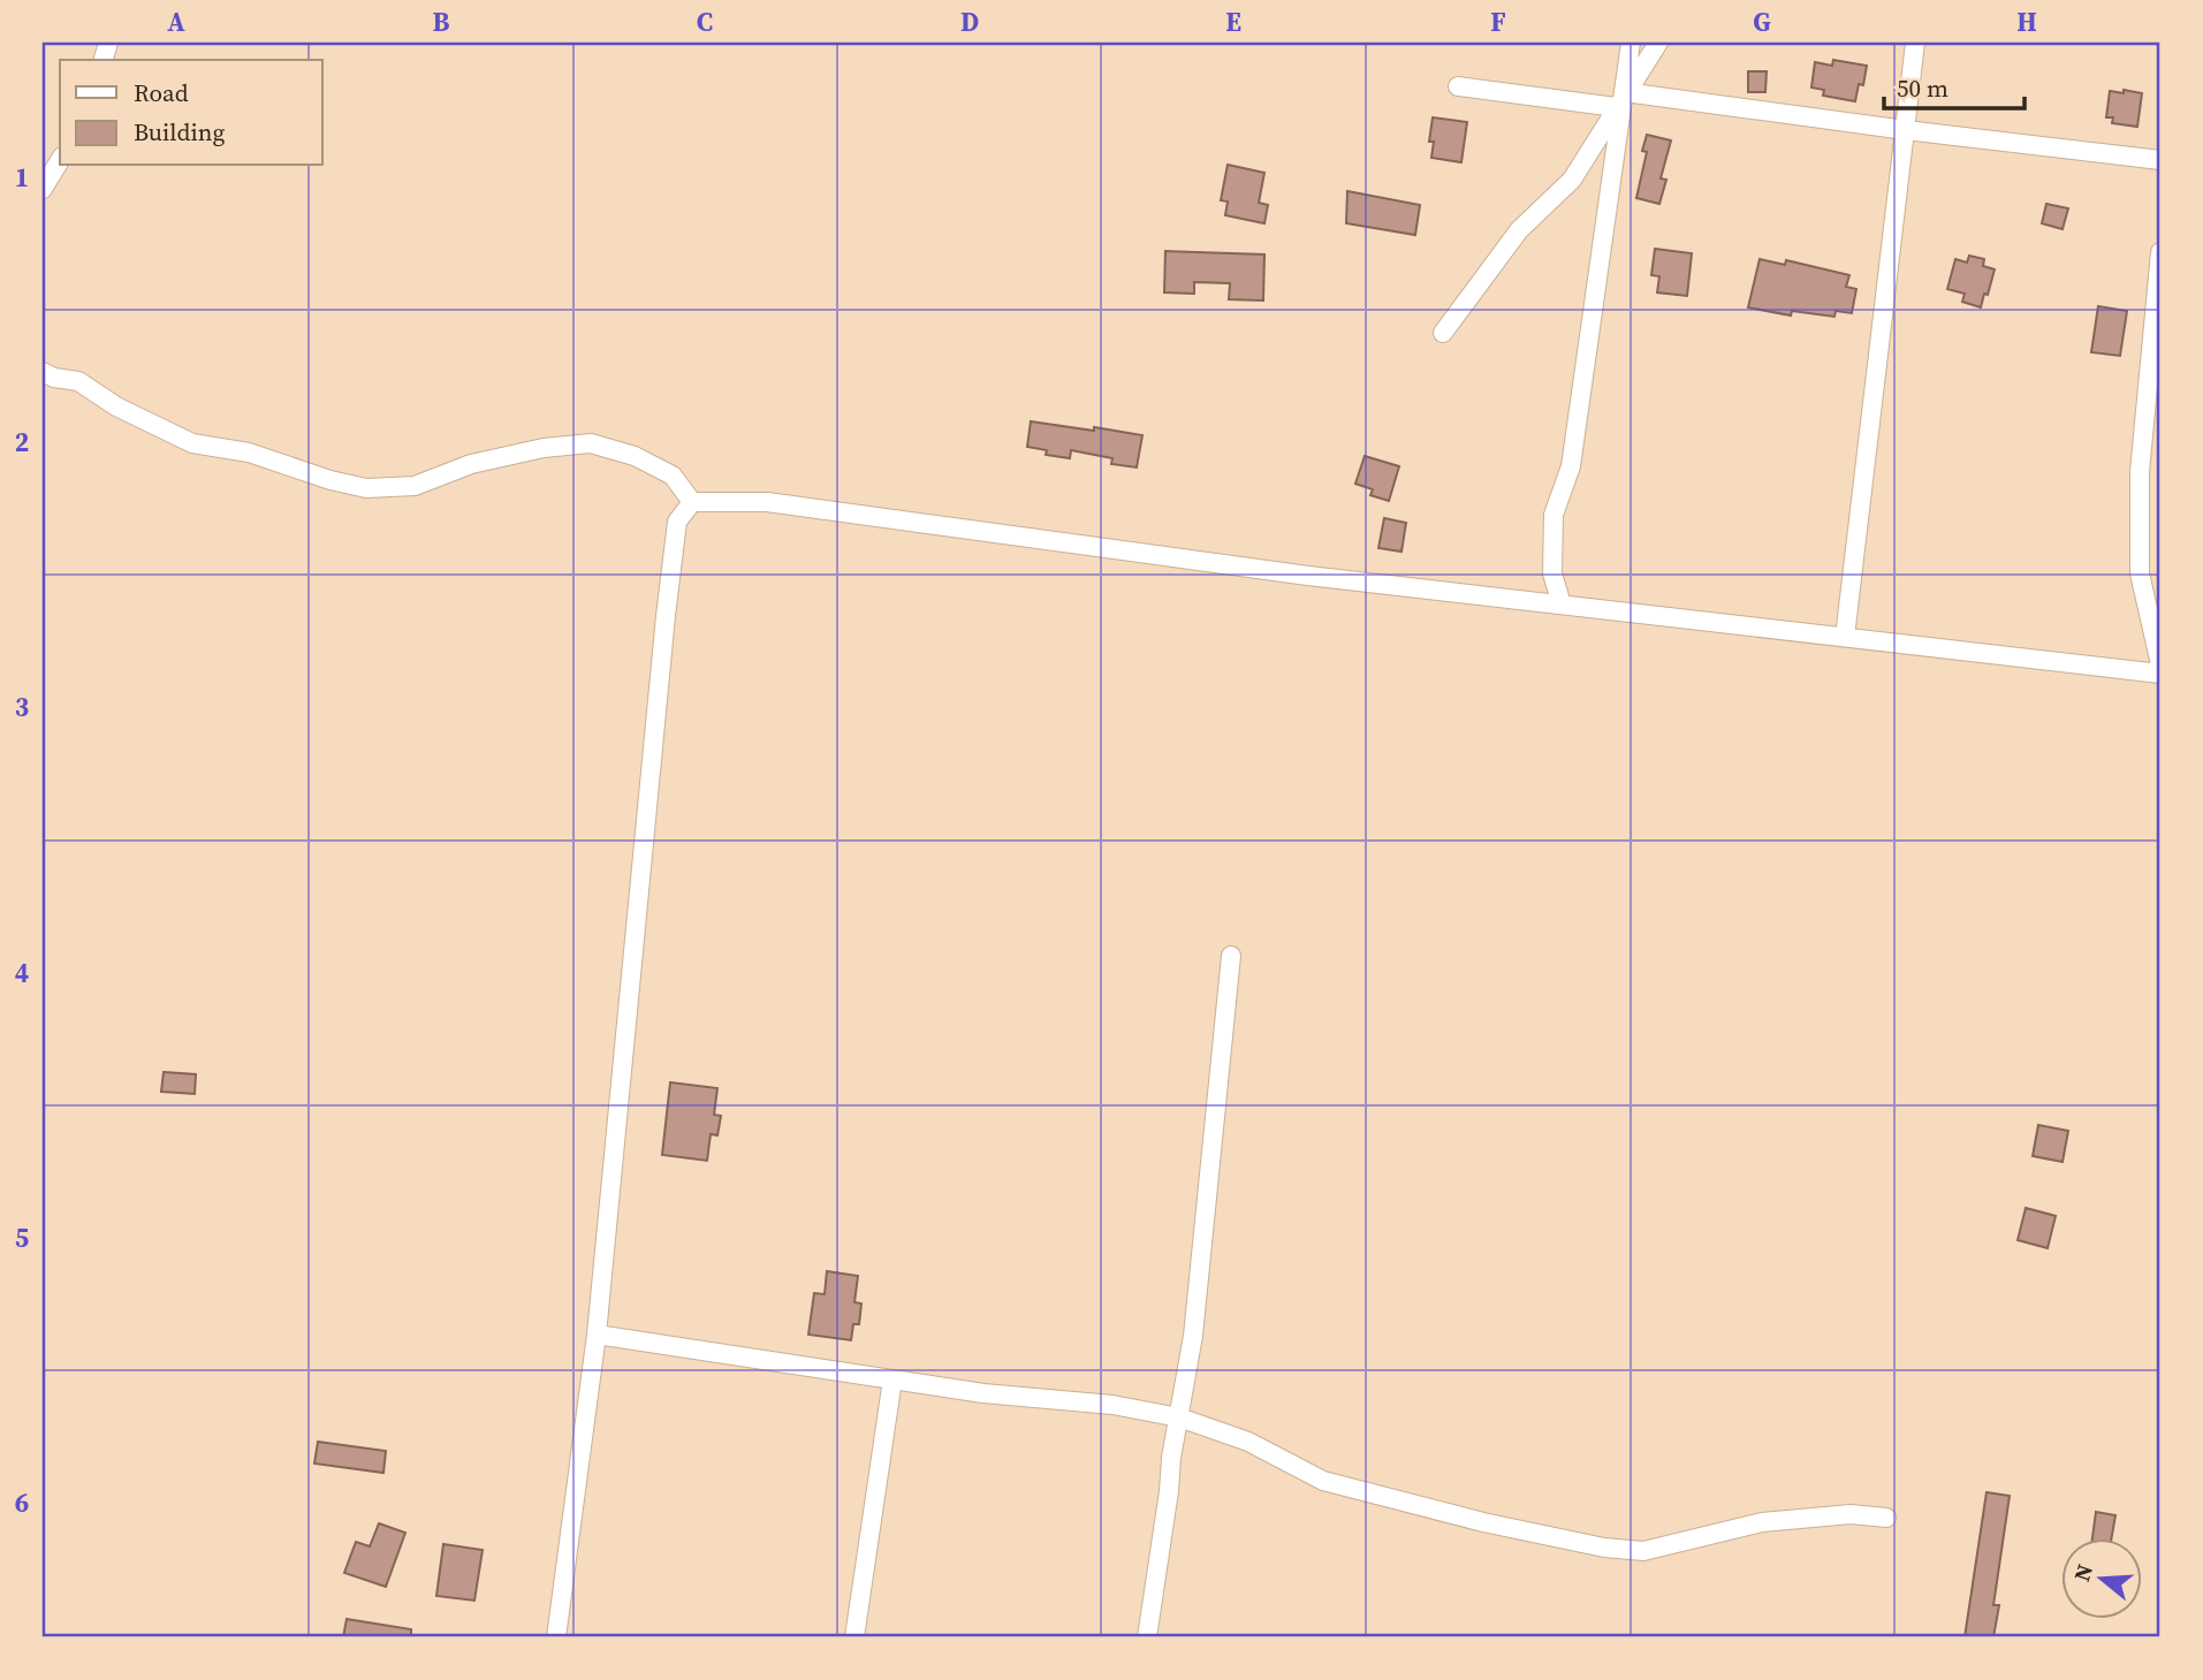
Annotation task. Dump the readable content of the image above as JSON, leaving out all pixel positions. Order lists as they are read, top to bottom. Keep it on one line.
{"legend":["Road","Building"],"scale_bar":"50 m","north":"left","grid":{"columns":["A","B","C","D","E","F","G","H"],"rows":["1","2","3","4","5","6"]}}
